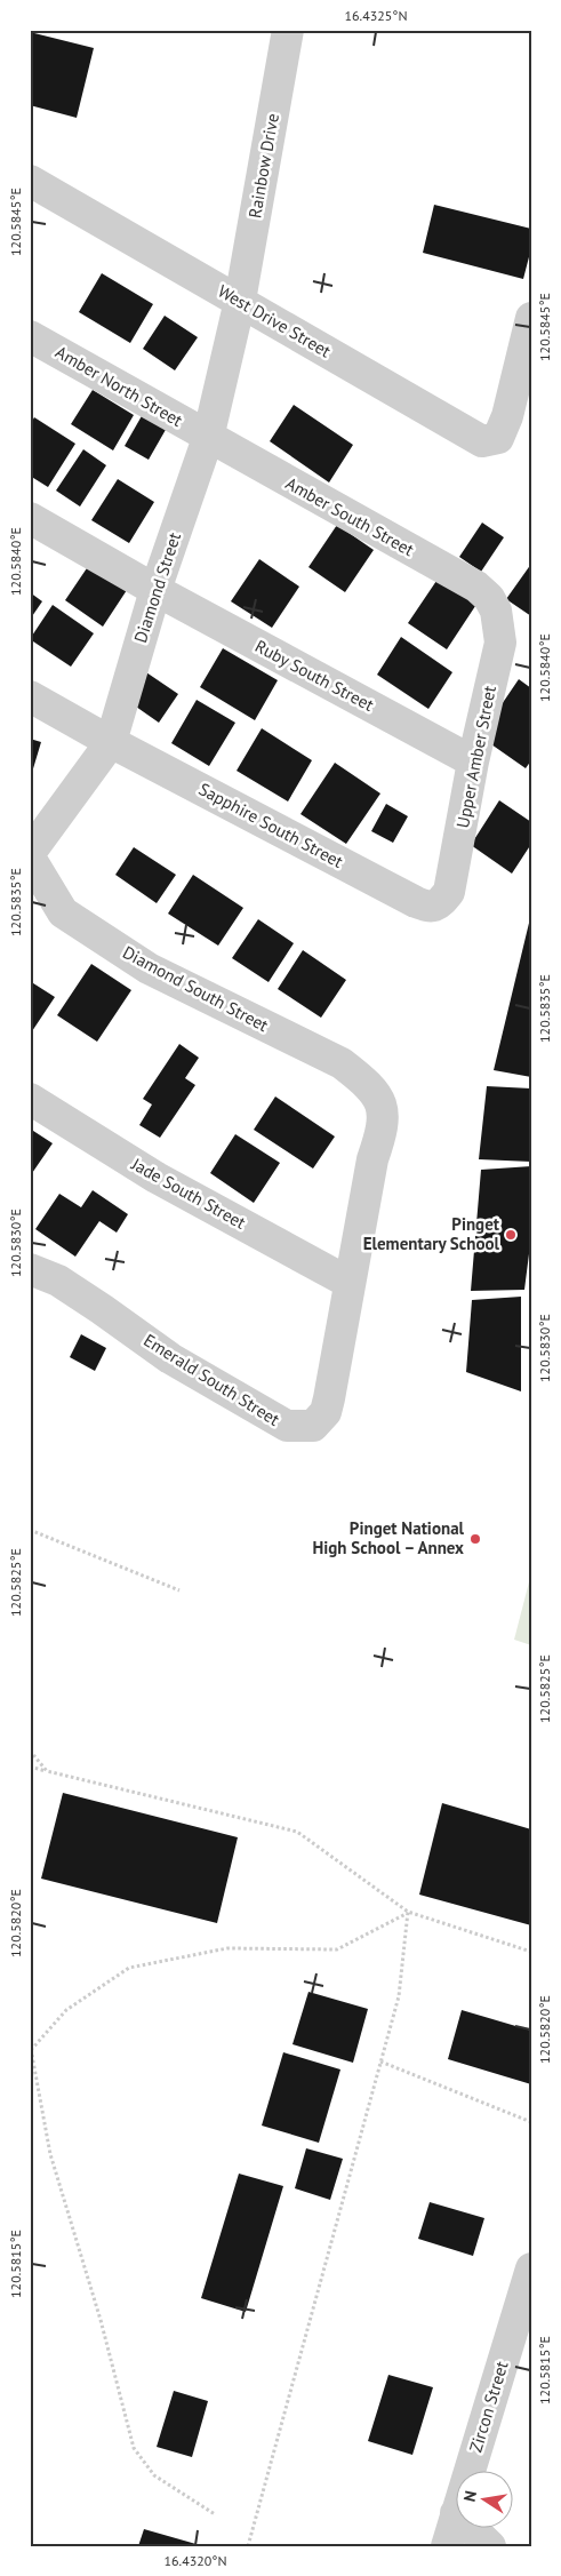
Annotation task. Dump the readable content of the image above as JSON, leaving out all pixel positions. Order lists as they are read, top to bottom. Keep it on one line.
{"streets":{"street":["Rainbow Drive","West Drive Street","Amber North Street","Amber South Street","Diamond Street","Ruby South Street","Upper Amber Street","Sapphire South Street","Diamond South Street","Jade South Street","Emerald South Street","Zircon Street"]},"crossings":[["Rainbow Drive","West Drive Street"],["Rainbow Drive","Diamond Street"],["West Drive Street","Diamond Street"],["Amber North Street","Amber South Street"],["Amber North Street","Diamond Street"],["Amber South Street","Diamond Street"],["Amber South Street","Upper Amber Street"],["Diamond Street","Ruby South Street"],["Diamond Street","Sapphire South Street"],["Ruby South Street","Upper Amber Street"],["Upper Amber Street","Sapphire South Street"],["Diamond South Street","Emerald South Street"],["Jade South Street","Emerald South Street"]],"places":["Pinget Elementary School","Pinget National High School – Annex"],"north":"left","coordinates":["16.4325°N","120.5845°E","120.5840°E","120.5835°E","120.5830°E","120.5825°E","120.5820°E","120.5815°E","16.4320°N"]}
